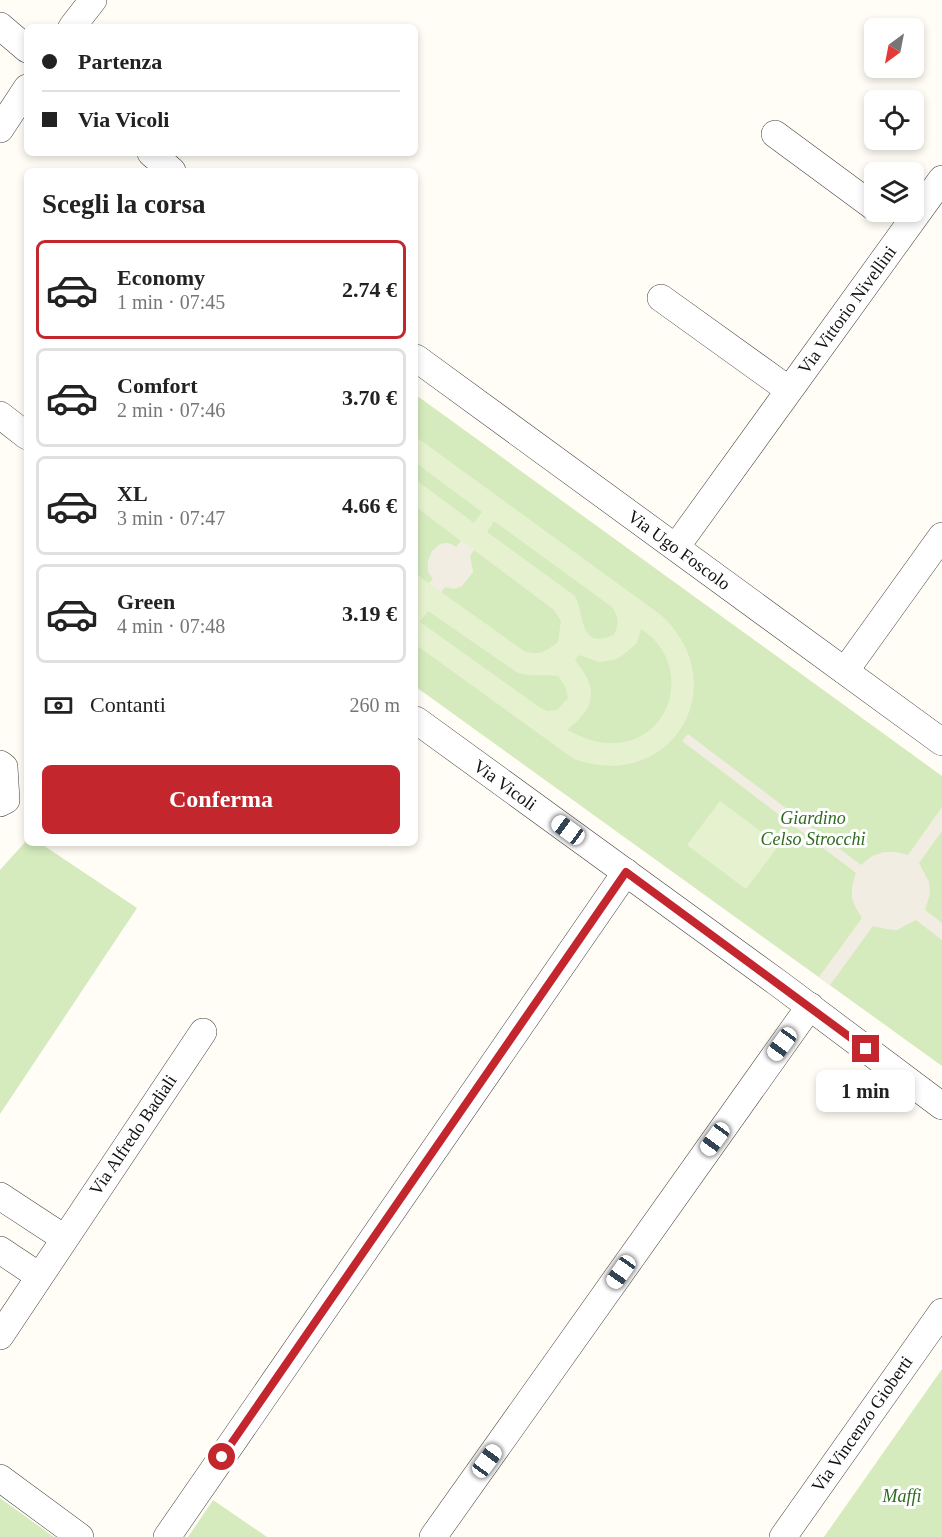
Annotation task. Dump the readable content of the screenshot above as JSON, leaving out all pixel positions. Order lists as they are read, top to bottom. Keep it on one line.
{"streets":{"street":["Via Vittorio Nivellini","Via Ugo Foscolo","Via Vicoli","Via Alfredo Badiali","Via Vincenzo Gioberti"]},"crossings":[["Via Vittorio Nivellini","Via Ugo Foscolo"]],"parks":["Giardino Celso Strocchi","Maffi"],"north":"bottom left","page":{"banner":["Partenza","Via Vicoli"],"heading":"Scegli la corsa","list":[{"name":"Economy","note":"1 min · 07:45","value":"2.74 €"},{"name":"Comfort","note":"2 min · 07:46","value":"3.70 €"},{"name":"XL","note":"3 min · 07:47","value":"4.66 €"},{"name":"Green","note":"4 min · 07:48","value":"3.19 €"}],"pay":["Contanti","260 m"],"buttons":"Conferma","bubble":"1 min"}}
